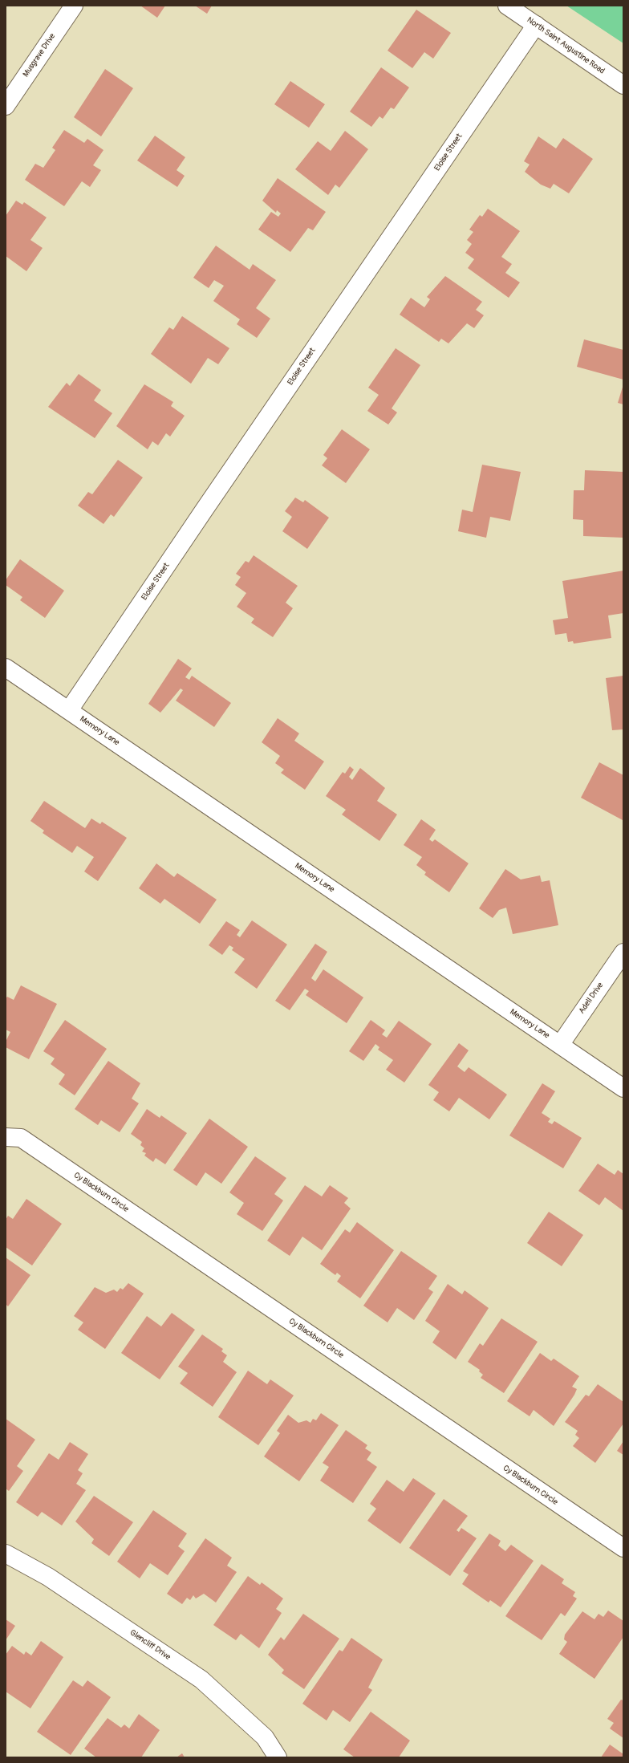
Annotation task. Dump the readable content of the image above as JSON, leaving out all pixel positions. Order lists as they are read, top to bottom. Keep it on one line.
{"streets":{"street":["North Saint Augustine Road","Musgrave Drive","Eloise Street","Memory Lane","Adell Drive","Cy Blackburn Circle","Glencliff Drive"]},"crossings":[["North Saint Augustine Road","Eloise Street"],["Eloise Street","Memory Lane"],["Memory Lane","Adell Drive"]]}
